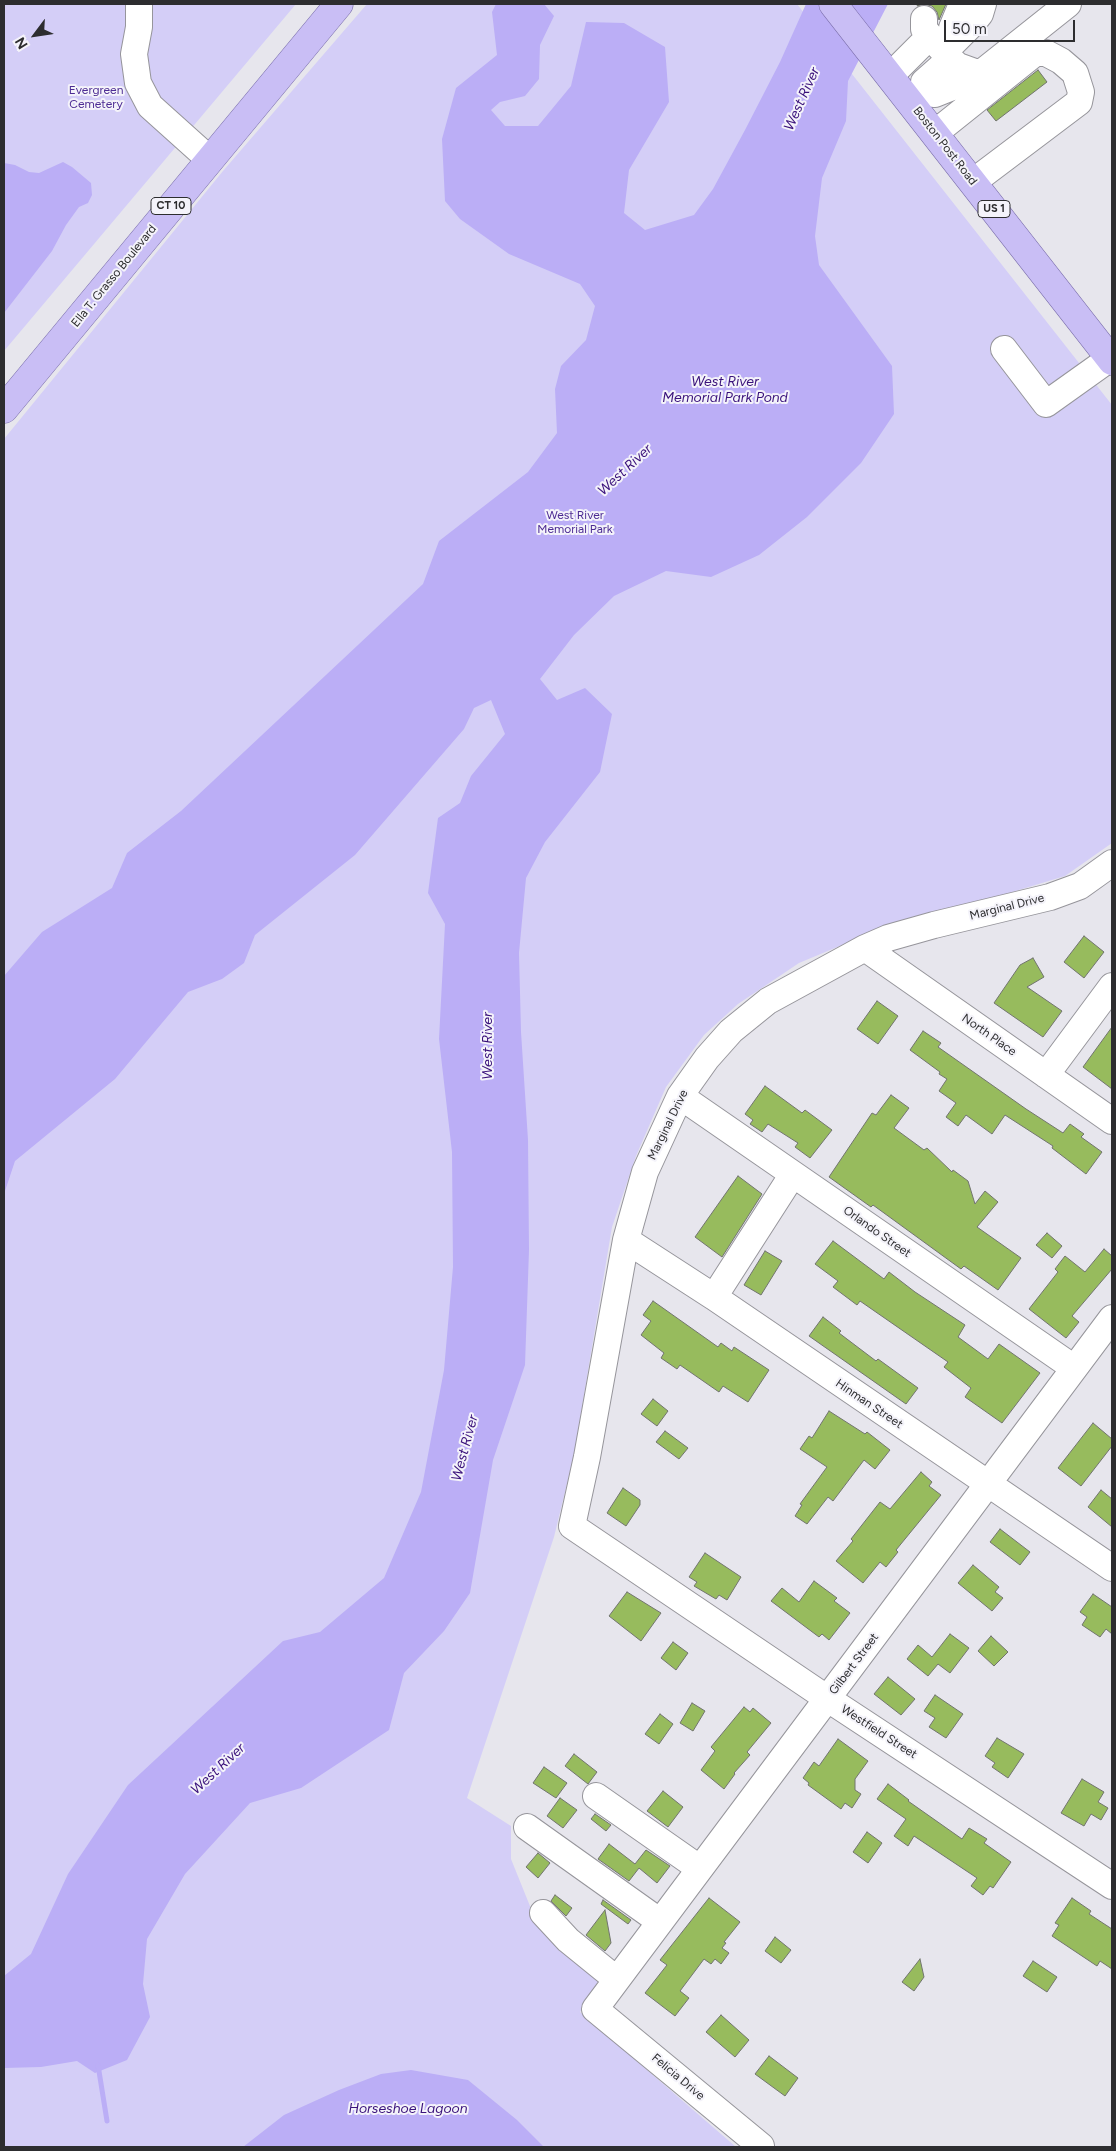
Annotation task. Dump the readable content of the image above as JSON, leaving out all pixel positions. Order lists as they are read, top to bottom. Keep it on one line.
{"streets":{"main road":["Boston Post Road","CT 10","US 1","Ella T. Grasso Boulevard"],"street":["Marginal Drive","North Place","Orlando Street","Hinman Street","Gilbert Street","Westfield Street","Felicia Drive"]},"crossings":[["Marginal Drive","North Place"],["Marginal Drive","Orlando Street"],["Marginal Drive","Hinman Street"],["Marginal Drive","Westfield Street"],["Orlando Street","Gilbert Street"],["Hinman Street","Gilbert Street"],["Gilbert Street","Westfield Street"],["Gilbert Street","Felicia Drive"]],"water":["West River","West River Memorial Park Pond","Horseshoe Lagoon"],"parks":["Evergreen Cemetery","West River Memorial Park"],"scale_bar":"50 m","north":"bottom left"}
